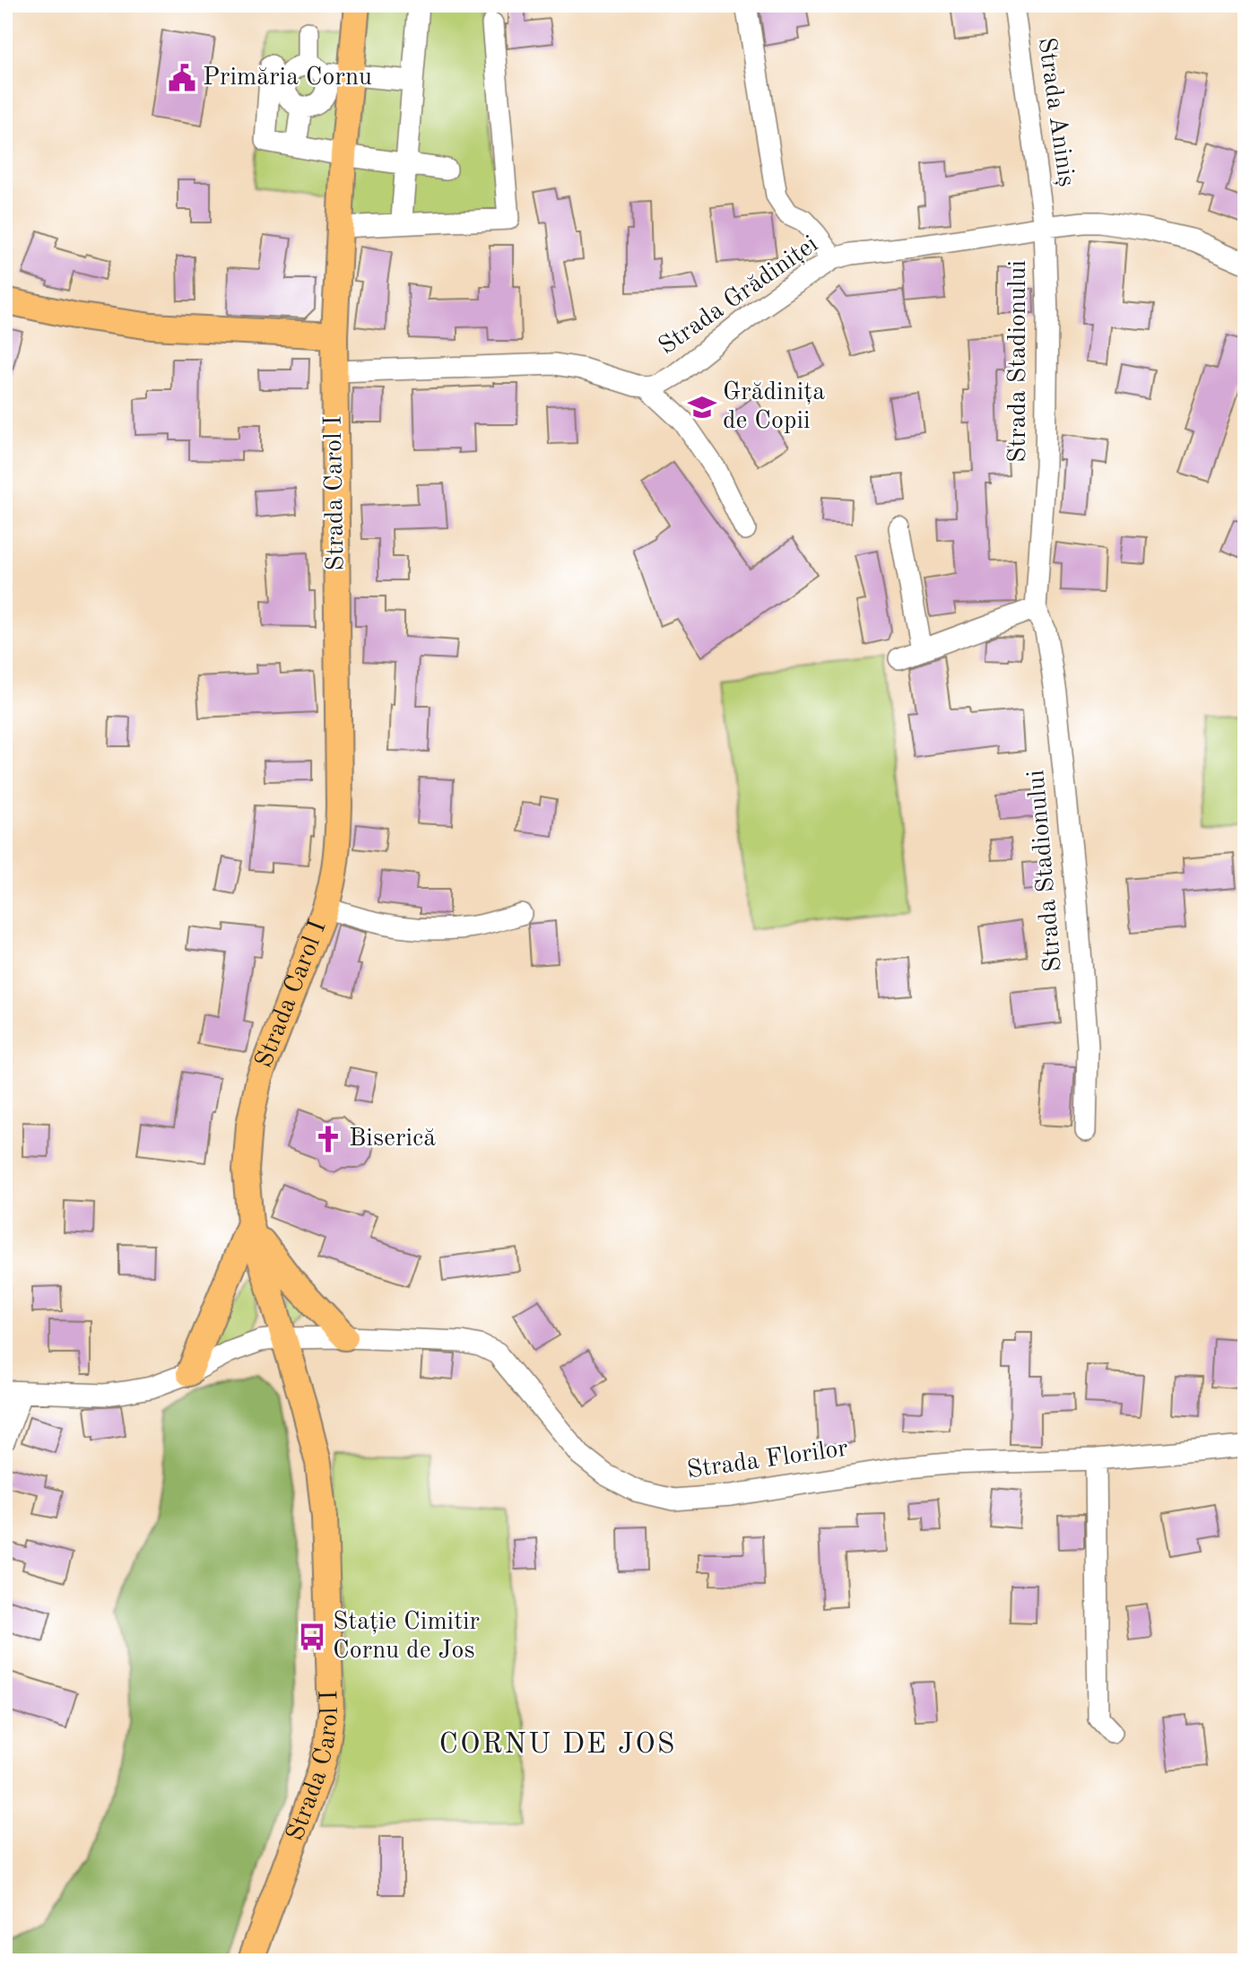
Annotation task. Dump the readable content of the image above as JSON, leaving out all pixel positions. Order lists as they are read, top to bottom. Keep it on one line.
{"streets":{"main road":["Strada Carol I"],"street":["Strada Aniniș","Strada Grădiniței","Strada Stadionului","Strada Florilor"]},"crossings":[["Strada Aniniș","Strada Grădiniței"],["Strada Aniniș","Strada Stadionului"],["Strada Grădiniței","Strada Stadionului"],["Strada Grădiniței","Strada Carol I"],["Strada Carol I","Strada Florilor"]],"districts":["CORNU DE JOS"],"places":{"public building":["Primăria Cornu"],"school or university":["Grădinița de Copii"],"church":["Biserică"],"bus stop":["Stație Cimitir Cornu de Jos"]}}
